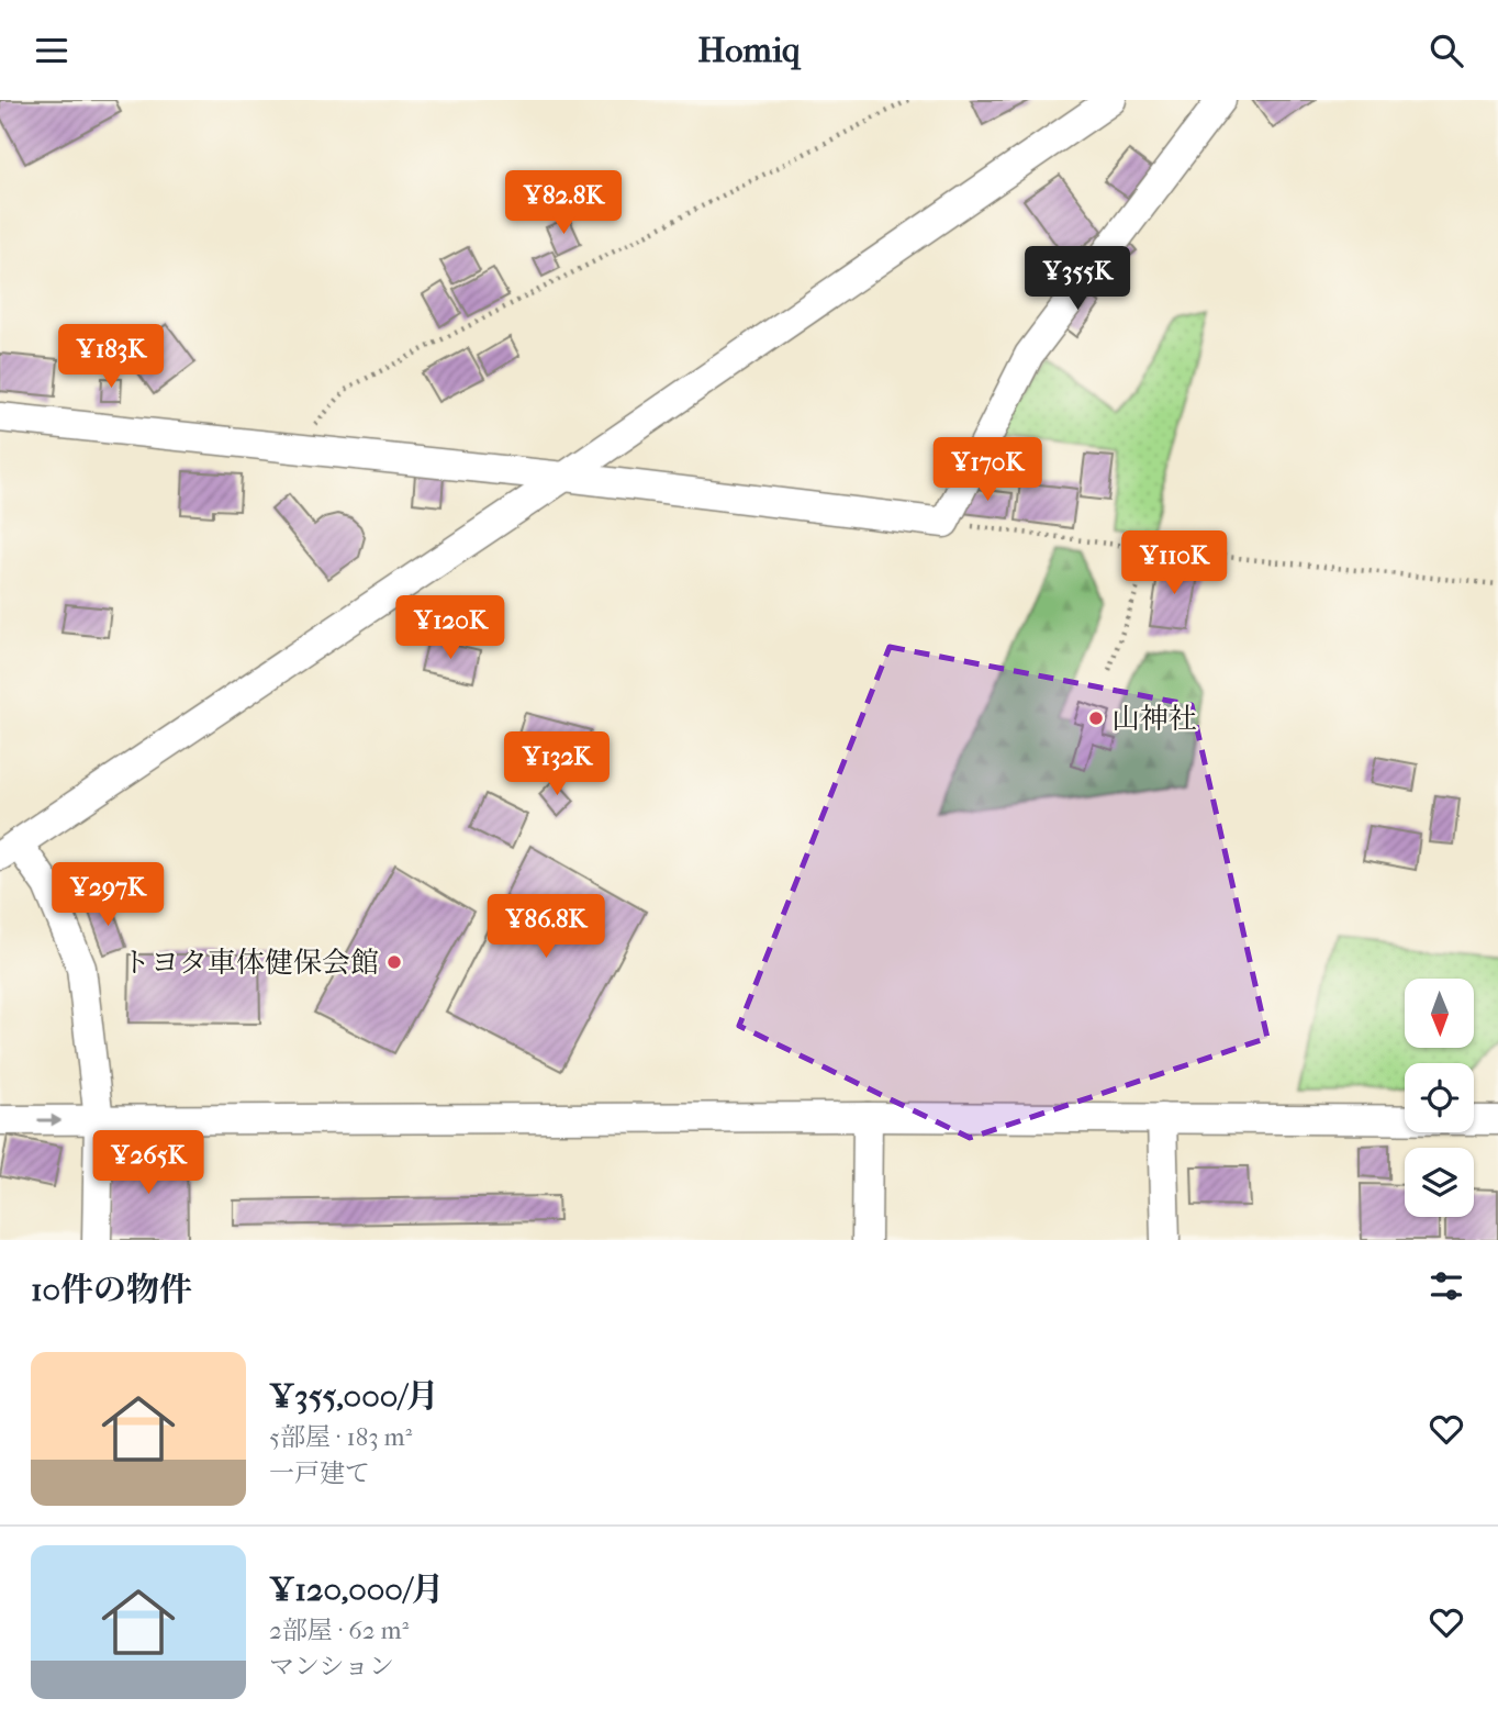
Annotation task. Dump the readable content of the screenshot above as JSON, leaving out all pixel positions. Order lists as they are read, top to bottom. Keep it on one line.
{"places":["山神社","トヨタ車体健保会館"],"north":"bottom","page":{"header":"Homiq","price":["¥82.8K","¥355K","¥183K","¥170K","¥110K","¥120K","¥132K","¥297K","¥86.8K","¥265K"],"heading":"10件の物件","list":[{"name":"¥355,000/月","note":"5部屋 · 183 m² · 一戸建て"},{"name":"¥120,000/月","note":"2部屋 · 62 m² · マンション"}]}}
